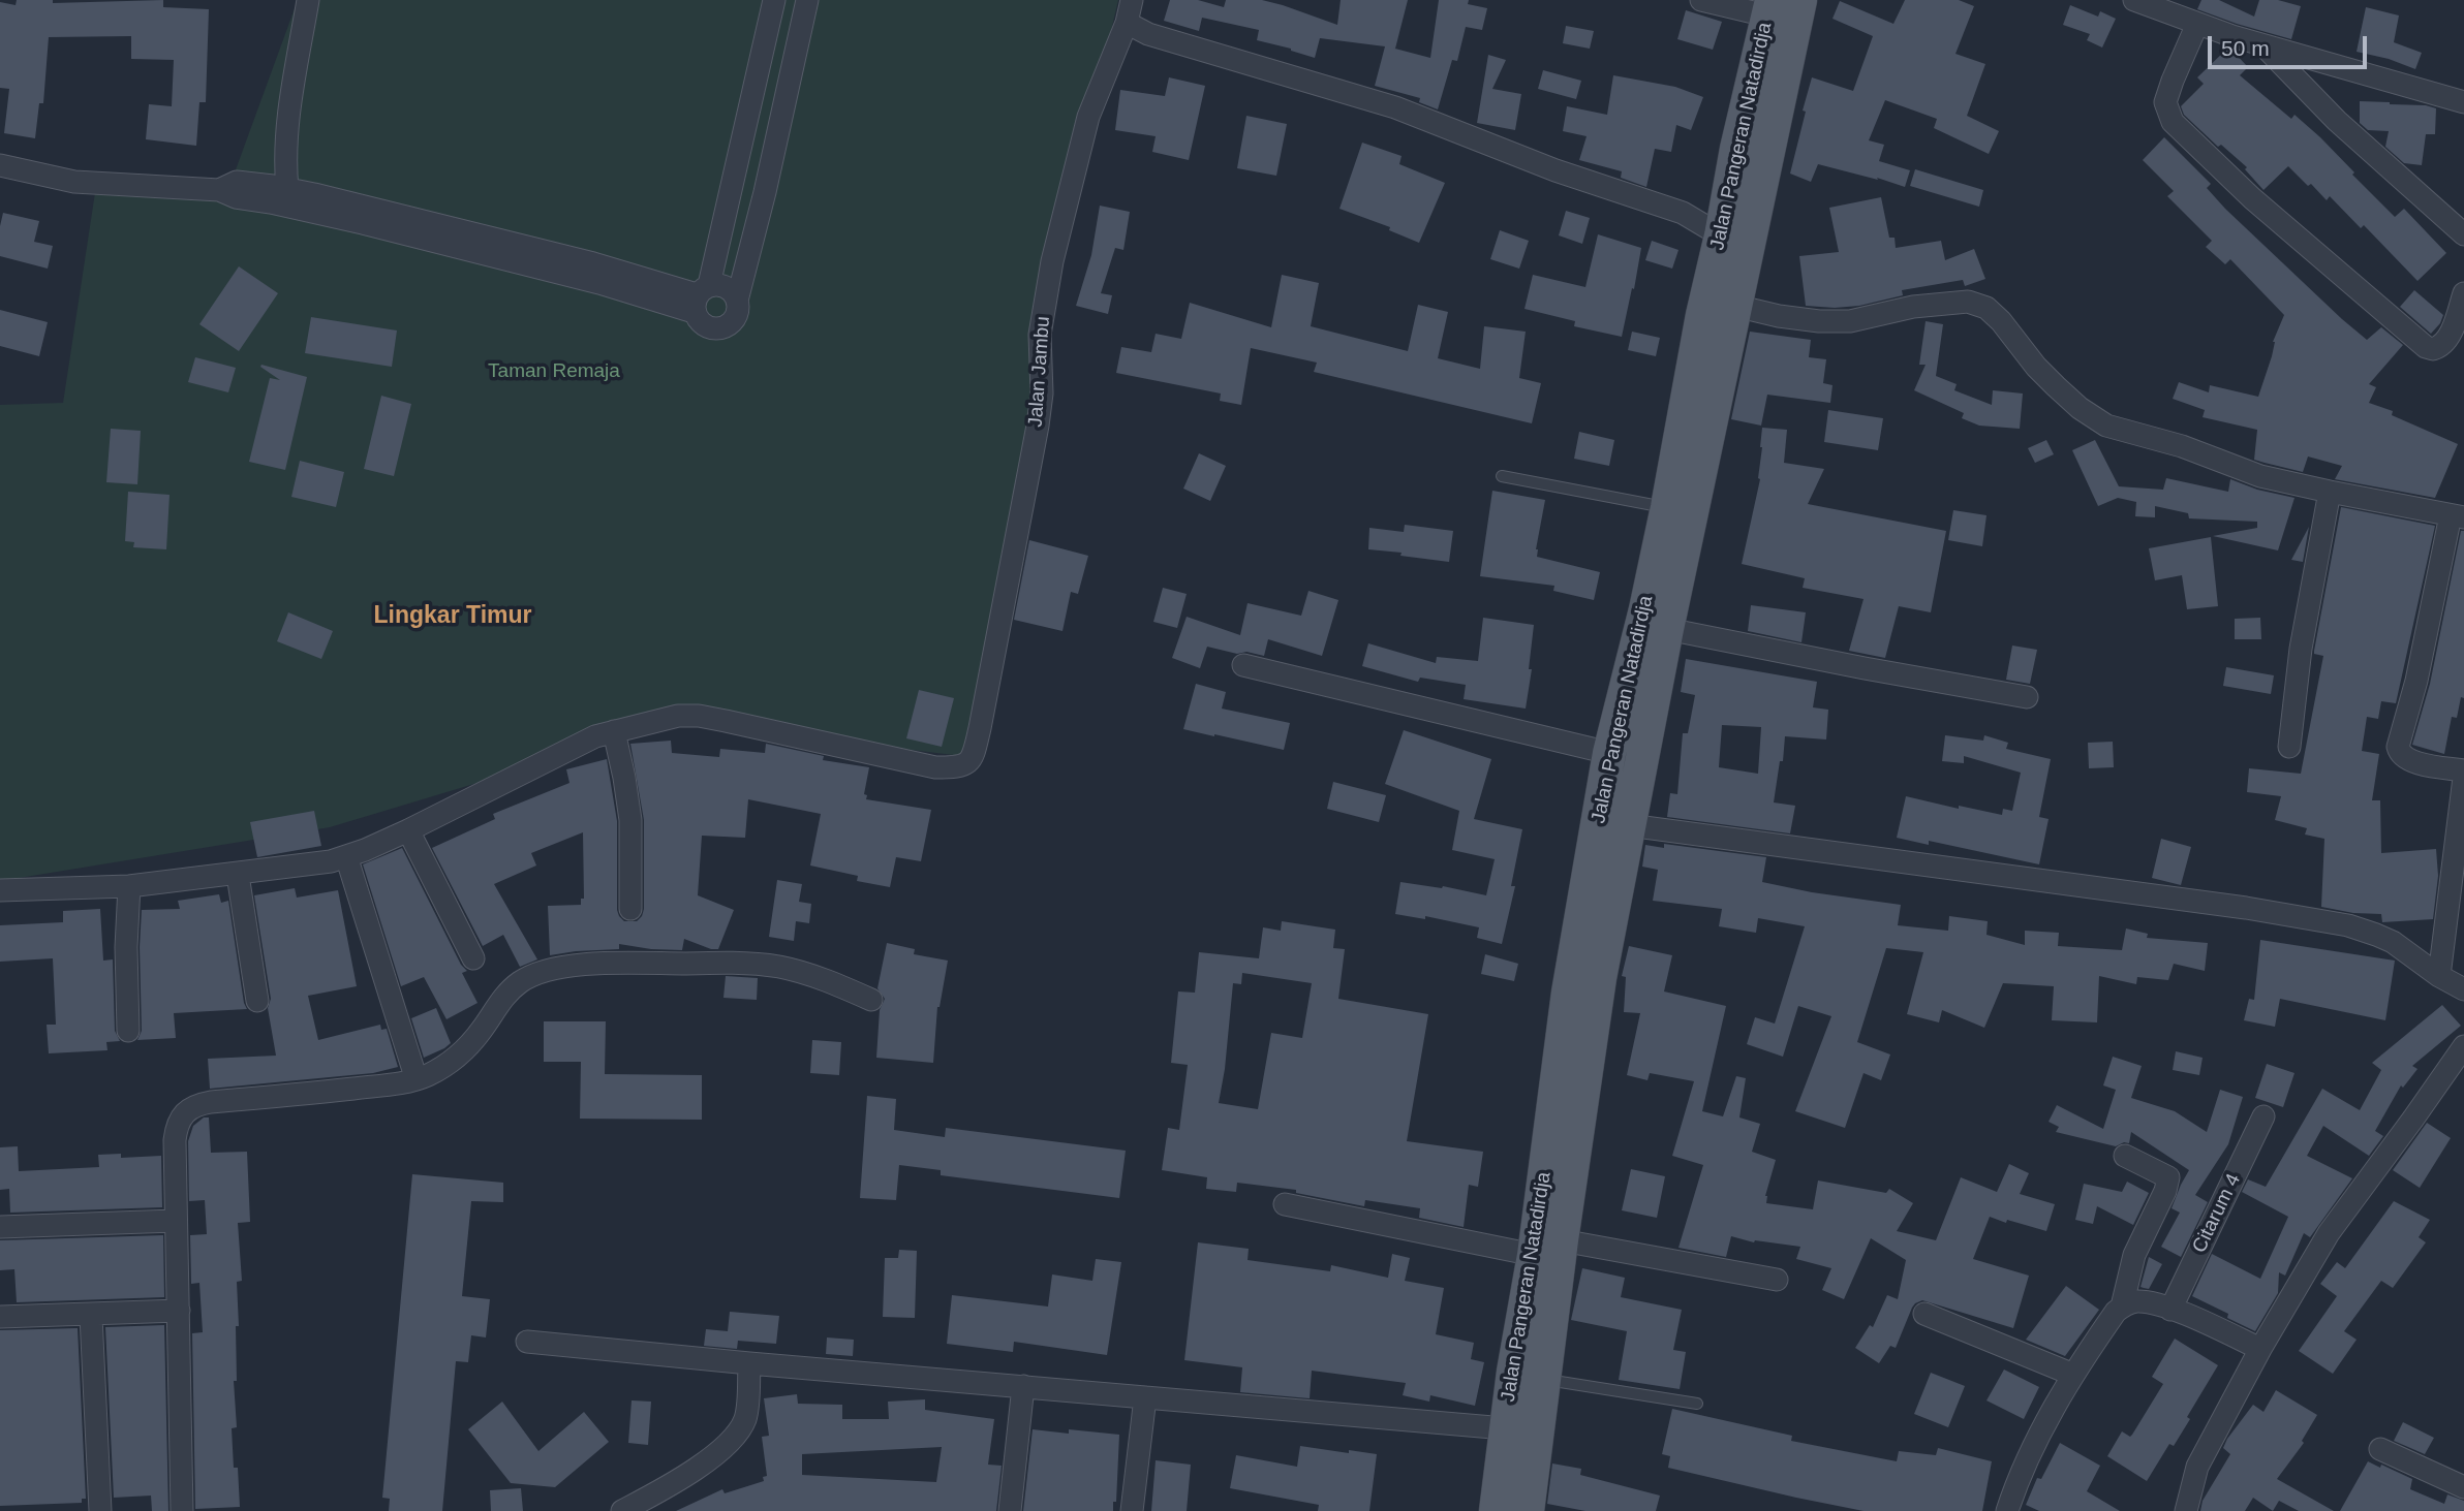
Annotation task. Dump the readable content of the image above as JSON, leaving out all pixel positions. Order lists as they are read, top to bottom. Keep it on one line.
{"streets":{"main road":["Jalan Pangeran Natadirdja"],"street":["Jalan Jambu","Citarum 4"]},"districts":["Lingkar Timur"],"parks":["Taman Remaja"],"scale_bar":"50 m"}
